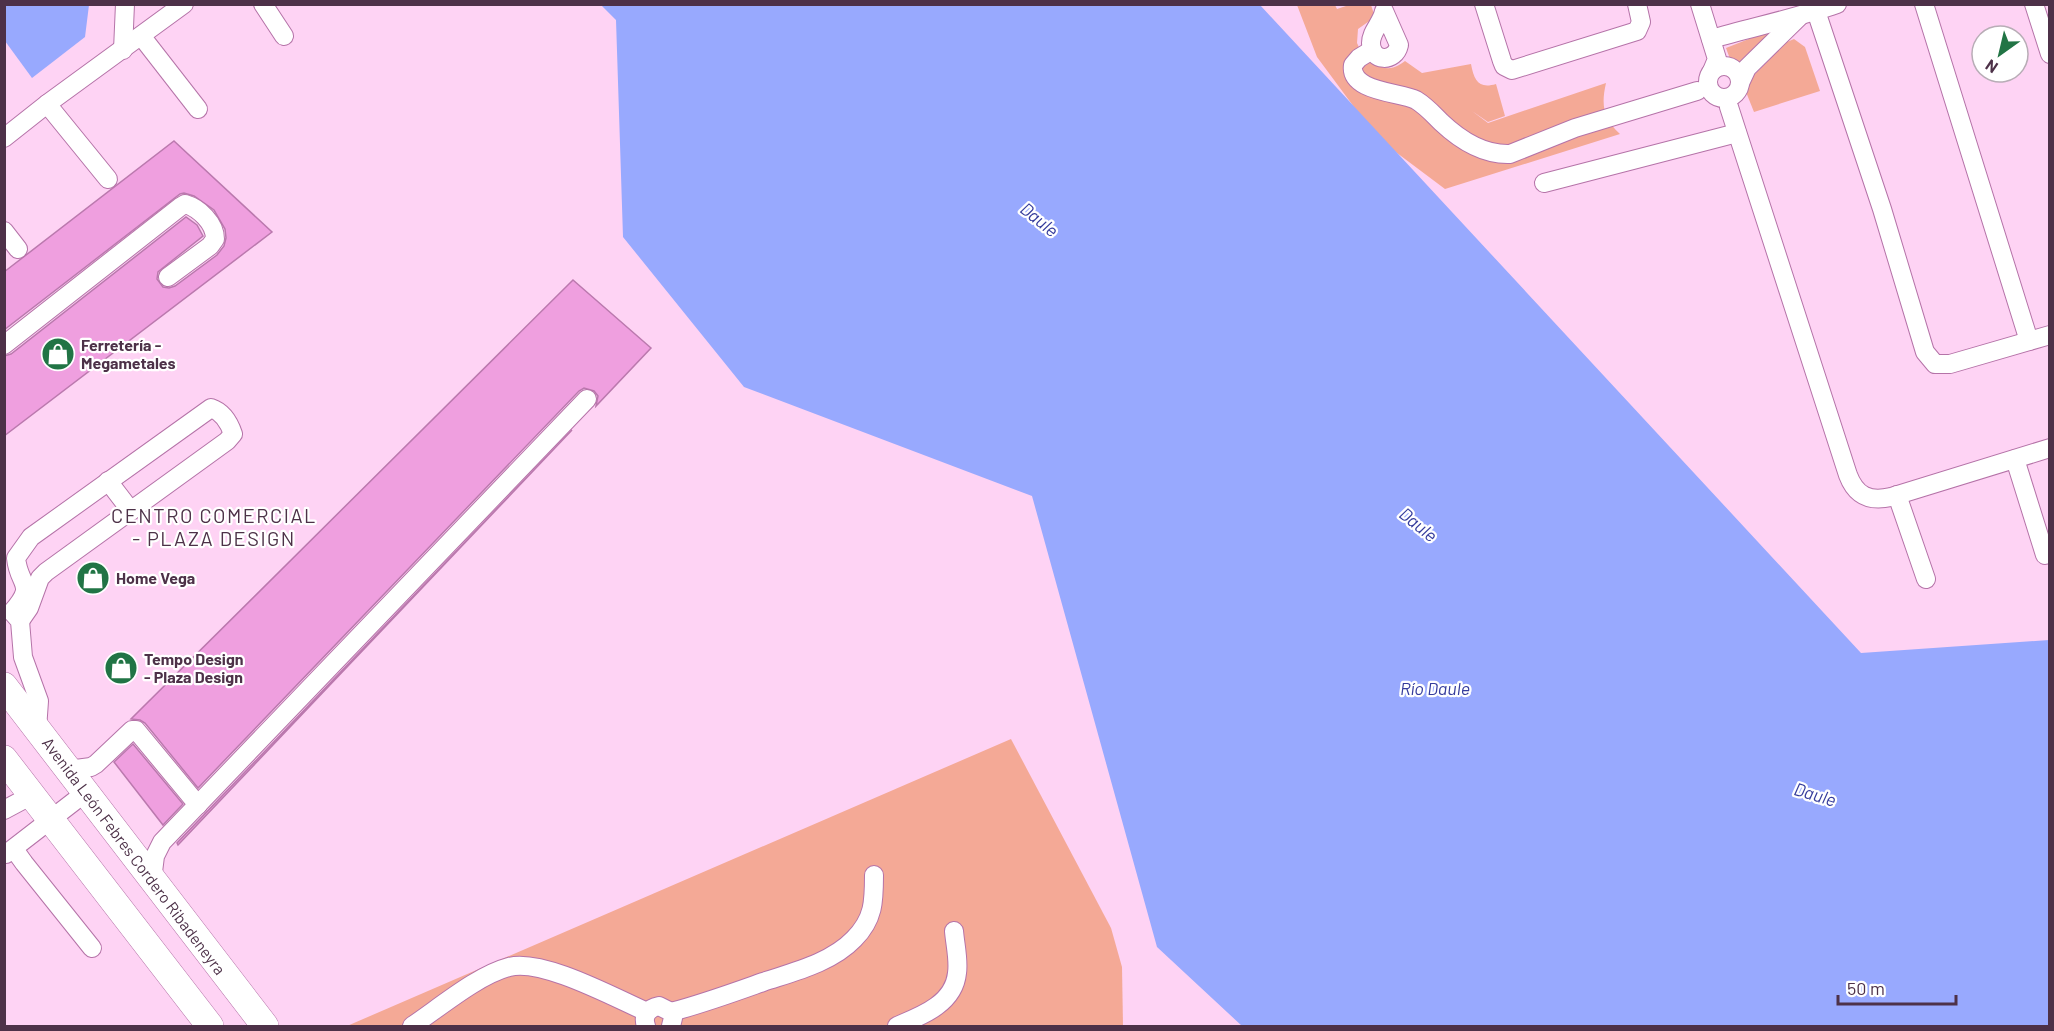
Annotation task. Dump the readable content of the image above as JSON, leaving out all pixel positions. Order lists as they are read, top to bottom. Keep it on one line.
{"streets":{"highway":["Avenida León Febres Cordero Ribadeneyra"]},"districts":["CENTRO COMERCIAL - PLAZA DESIGN"],"water":["Daule","Río Daule"],"places":{"shop":["Ferretería - Megametales","Home Vega","Tempo Design - Plaza Design"]},"scale_bar":"50 m","north":"bottom left"}
